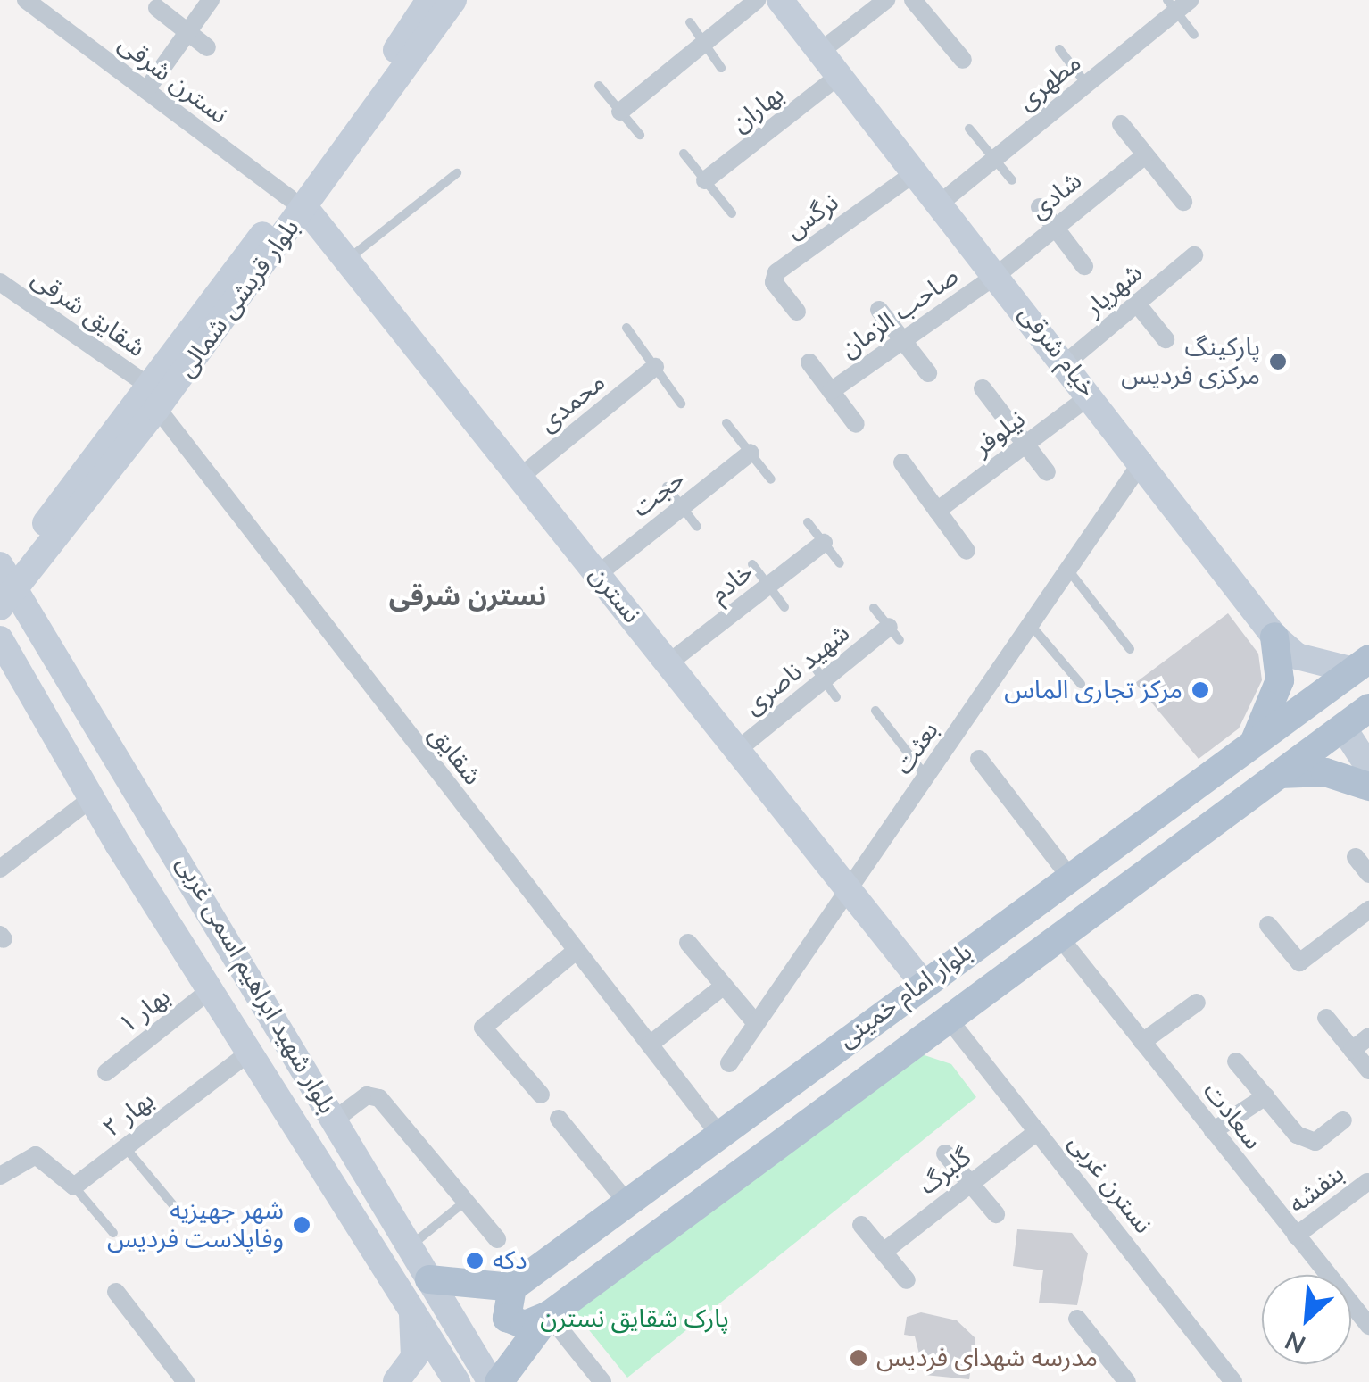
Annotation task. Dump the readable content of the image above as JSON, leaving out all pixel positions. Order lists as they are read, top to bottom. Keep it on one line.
{"streets":{"main road":["بلوار قریشی شمالی","خیام شرقی","نسترن","بلوار شهید ابراهیم اسمی غربی","بلوار امام خمینی"],"street":["نسترن شرقی","مطهری","بهاران","شادی","نرگس","شهریار","صاحب الزمان","شقایق شرقی","محمدی","نیلوفر","حجت","خادم","شهید ناصری","بعثت","شقایق","بهار ۱","بهار ۲","سعادت","گلبرگ","نسترن غربی","بنفشه"]},"crossings":[["نسترن شرقی","بلوار قریشی شمالی"],["نسترن شرقی","نسترن"],["مطهری","خیام شرقی"],["بهاران","خیام شرقی"],["شادی","صاحب الزمان"],["شادی","خیام شرقی"],["نرگس","خیام شرقی"],["شهریار","خیام شرقی"],["بلوار قریشی شمالی","شقایق شرقی"],["بلوار قریشی شمالی","نسترن"],["بلوار قریشی شمالی","شقایق"],["بلوار قریشی شمالی","بلوار شهید ابراهیم اسمی غربی"],["صاحب الزمان","خیام شرقی"],["شقایق شرقی","شقایق"],["خیام شرقی","نیلوفر"],["خیام شرقی","بعثت"],["خیام شرقی","بلوار امام خمینی"],["محمدی","نسترن"],["حجت","نسترن"],["خادم","نسترن"],["نسترن","شهید ناصری"],["نسترن","بعثت"],["نسترن","بلوار امام خمینی"],["شقایق","بلوار امام خمینی"],["بلوار شهید ابراهیم اسمی غربی","بهار ۱"],["بلوار شهید ابراهیم اسمی غربی","بهار ۲"],["بلوار امام خمینی","سعادت"],["بلوار امام خمینی","نسترن غربی"],["سعادت","بنفشه"],["گلبرگ","نسترن غربی"]],"districts":["نسترن شرقی"],"parks":["پارک شقایق نسترن"],"places":["پارکینگ مرکزی فردیس","مرکز تجاری الماس","شهر جهیزیه وفاپلاست فردیس","دکه","مدرسه شهدای فردیس"],"north":"bottom left"}
